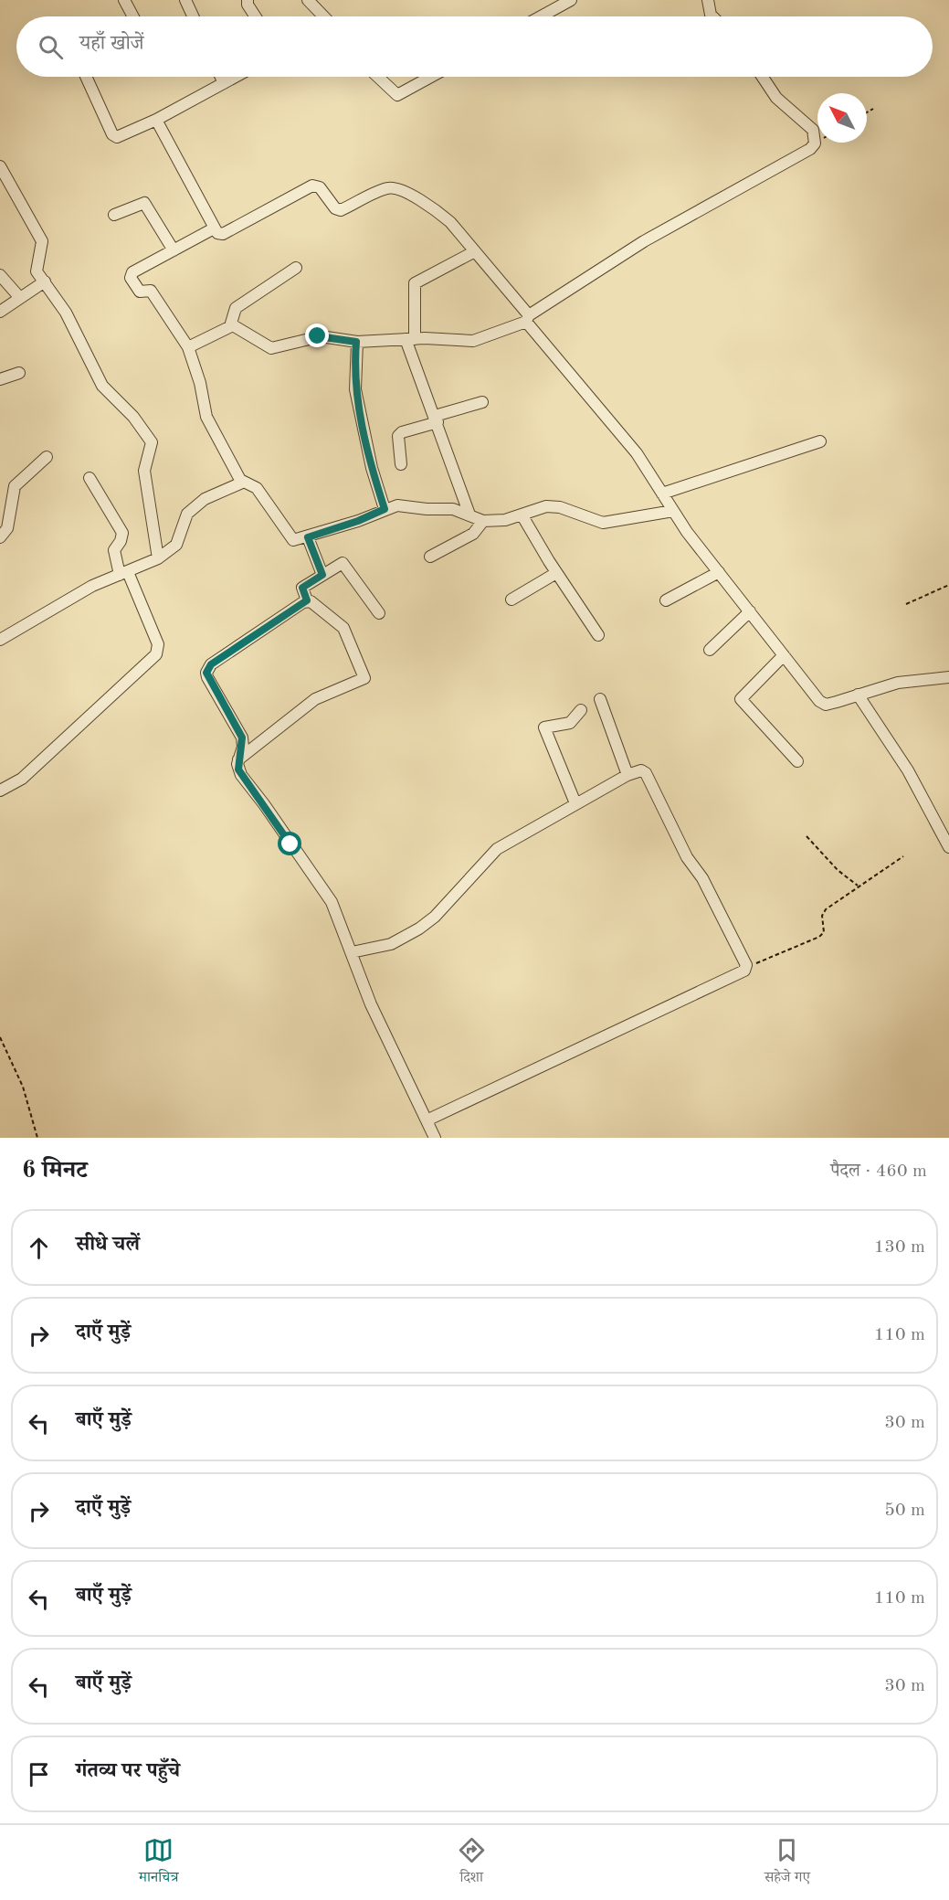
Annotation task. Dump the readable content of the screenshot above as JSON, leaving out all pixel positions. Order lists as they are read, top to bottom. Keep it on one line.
{"north":"top left","page":{"search":"यहाँ खोजें","heading":["6 मिनट","पैदल · 460 m"],"list":[["सीधे चलें","130 m"],["दाएँ मुड़ें","110 m"],["बाएँ मुड़ें","30 m"],["दाएँ मुड़ें","50 m"],["बाएँ मुड़ें","110 m"],["बाएँ मुड़ें","30 m"],"गंतव्य पर पहुँचे"],"nav":["मानचित्र","दिशा","सहेजे गए"]}}
